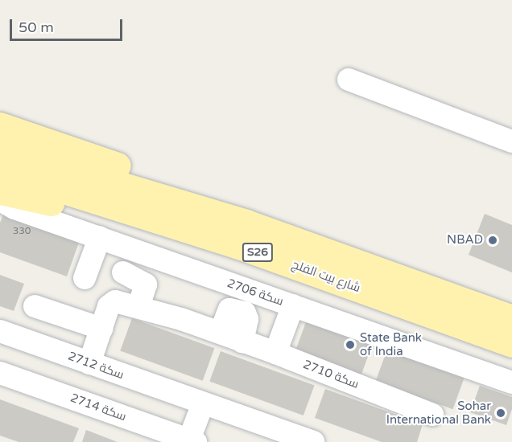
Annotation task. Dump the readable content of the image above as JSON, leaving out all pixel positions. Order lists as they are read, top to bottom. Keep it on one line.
{"streets":{"main road":["S26","شارع بيت الفلج"],"street":["سكة 2706","سكة 2712","سكة 2710","سكة 2714"]},"places":["NBAD","State Bank of India","Sohar International Bank"],"house_numbers":["330"],"scale_bar":"50 m"}
